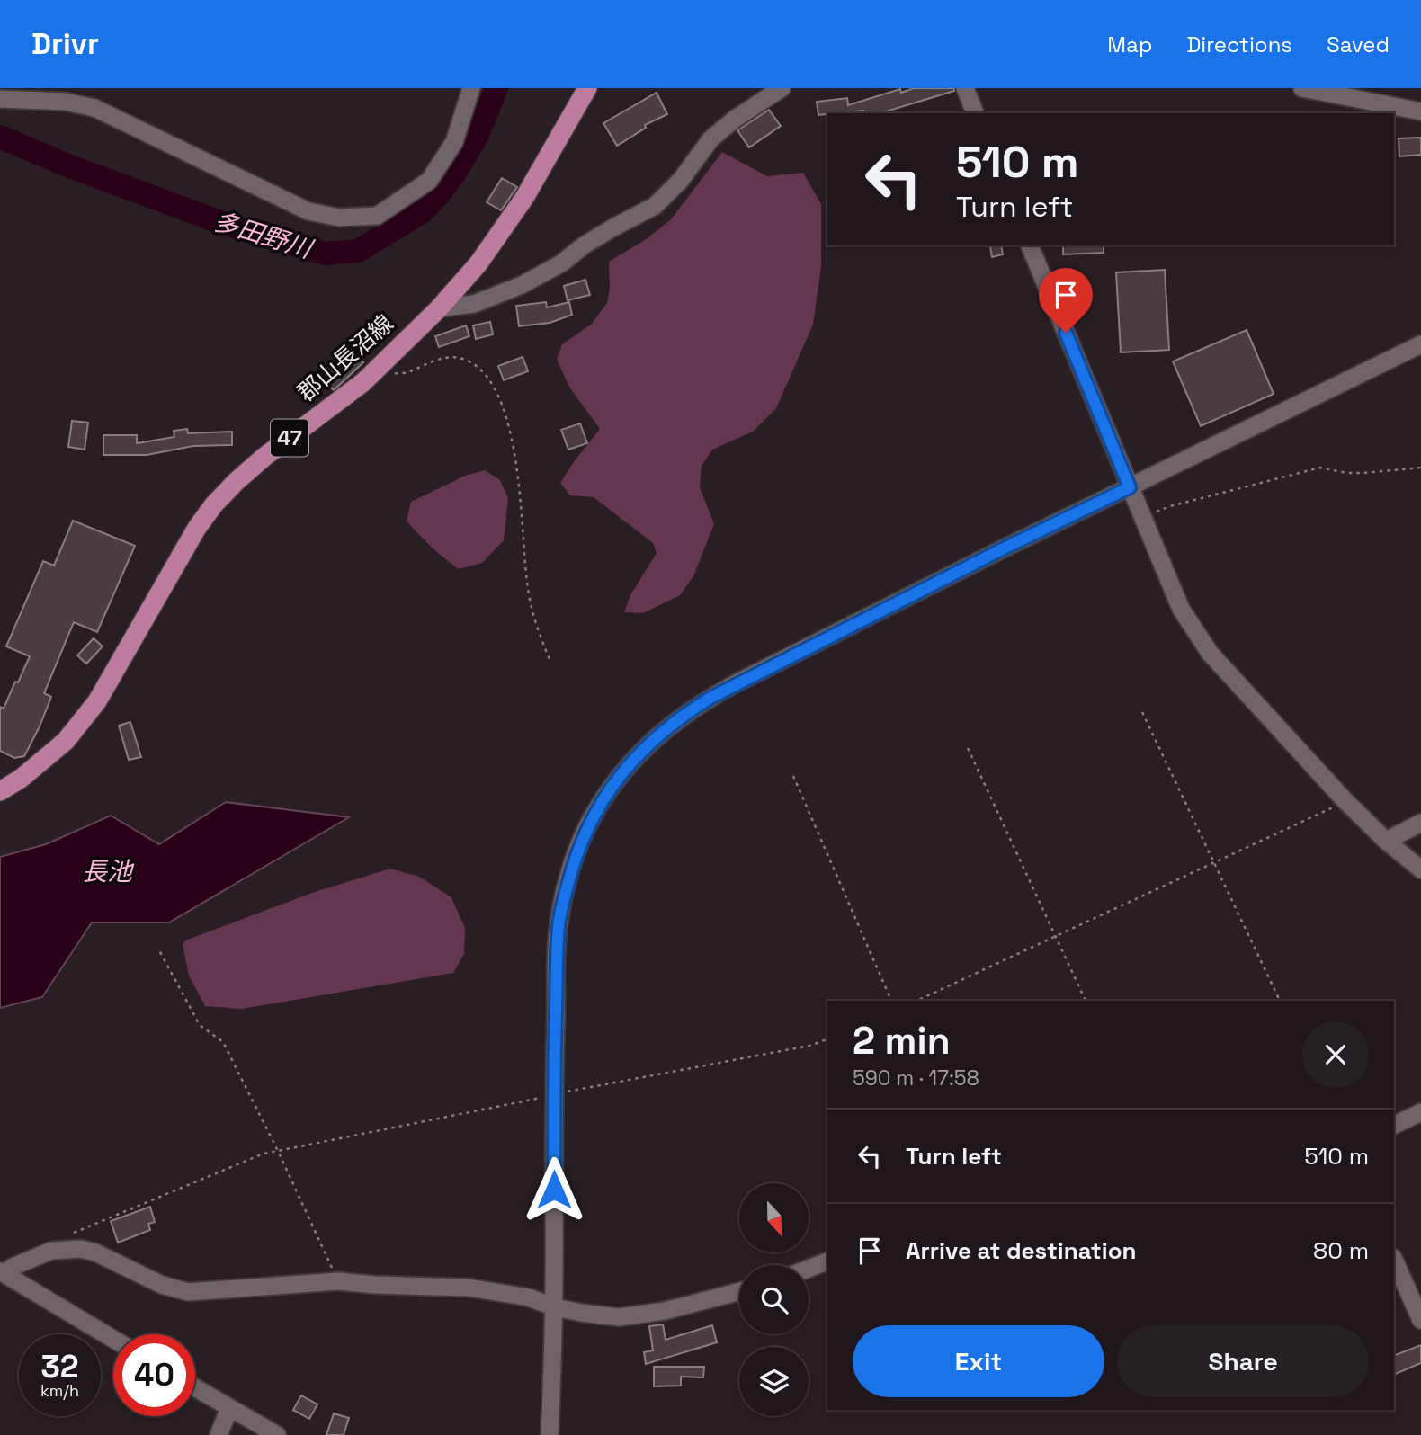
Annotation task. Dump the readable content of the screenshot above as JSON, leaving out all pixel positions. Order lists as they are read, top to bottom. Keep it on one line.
{"streets":{"main road":["郡山長沼線","47"]},"water":["多田野川","長池"],"north":"bottom","page":{"header":"Drivr","nav":["Map","Directions","Saved"],"turn":["510 m","Turn left"],"heading":["2 min","590 m · 17:58"],"list":[{"name":"Turn left","value":"510 m"},{"name":"Arrive at destination","value":"80 m"}],"buttons":["Exit","Share"],"speed":"32 km/h","limit":"40"}}
